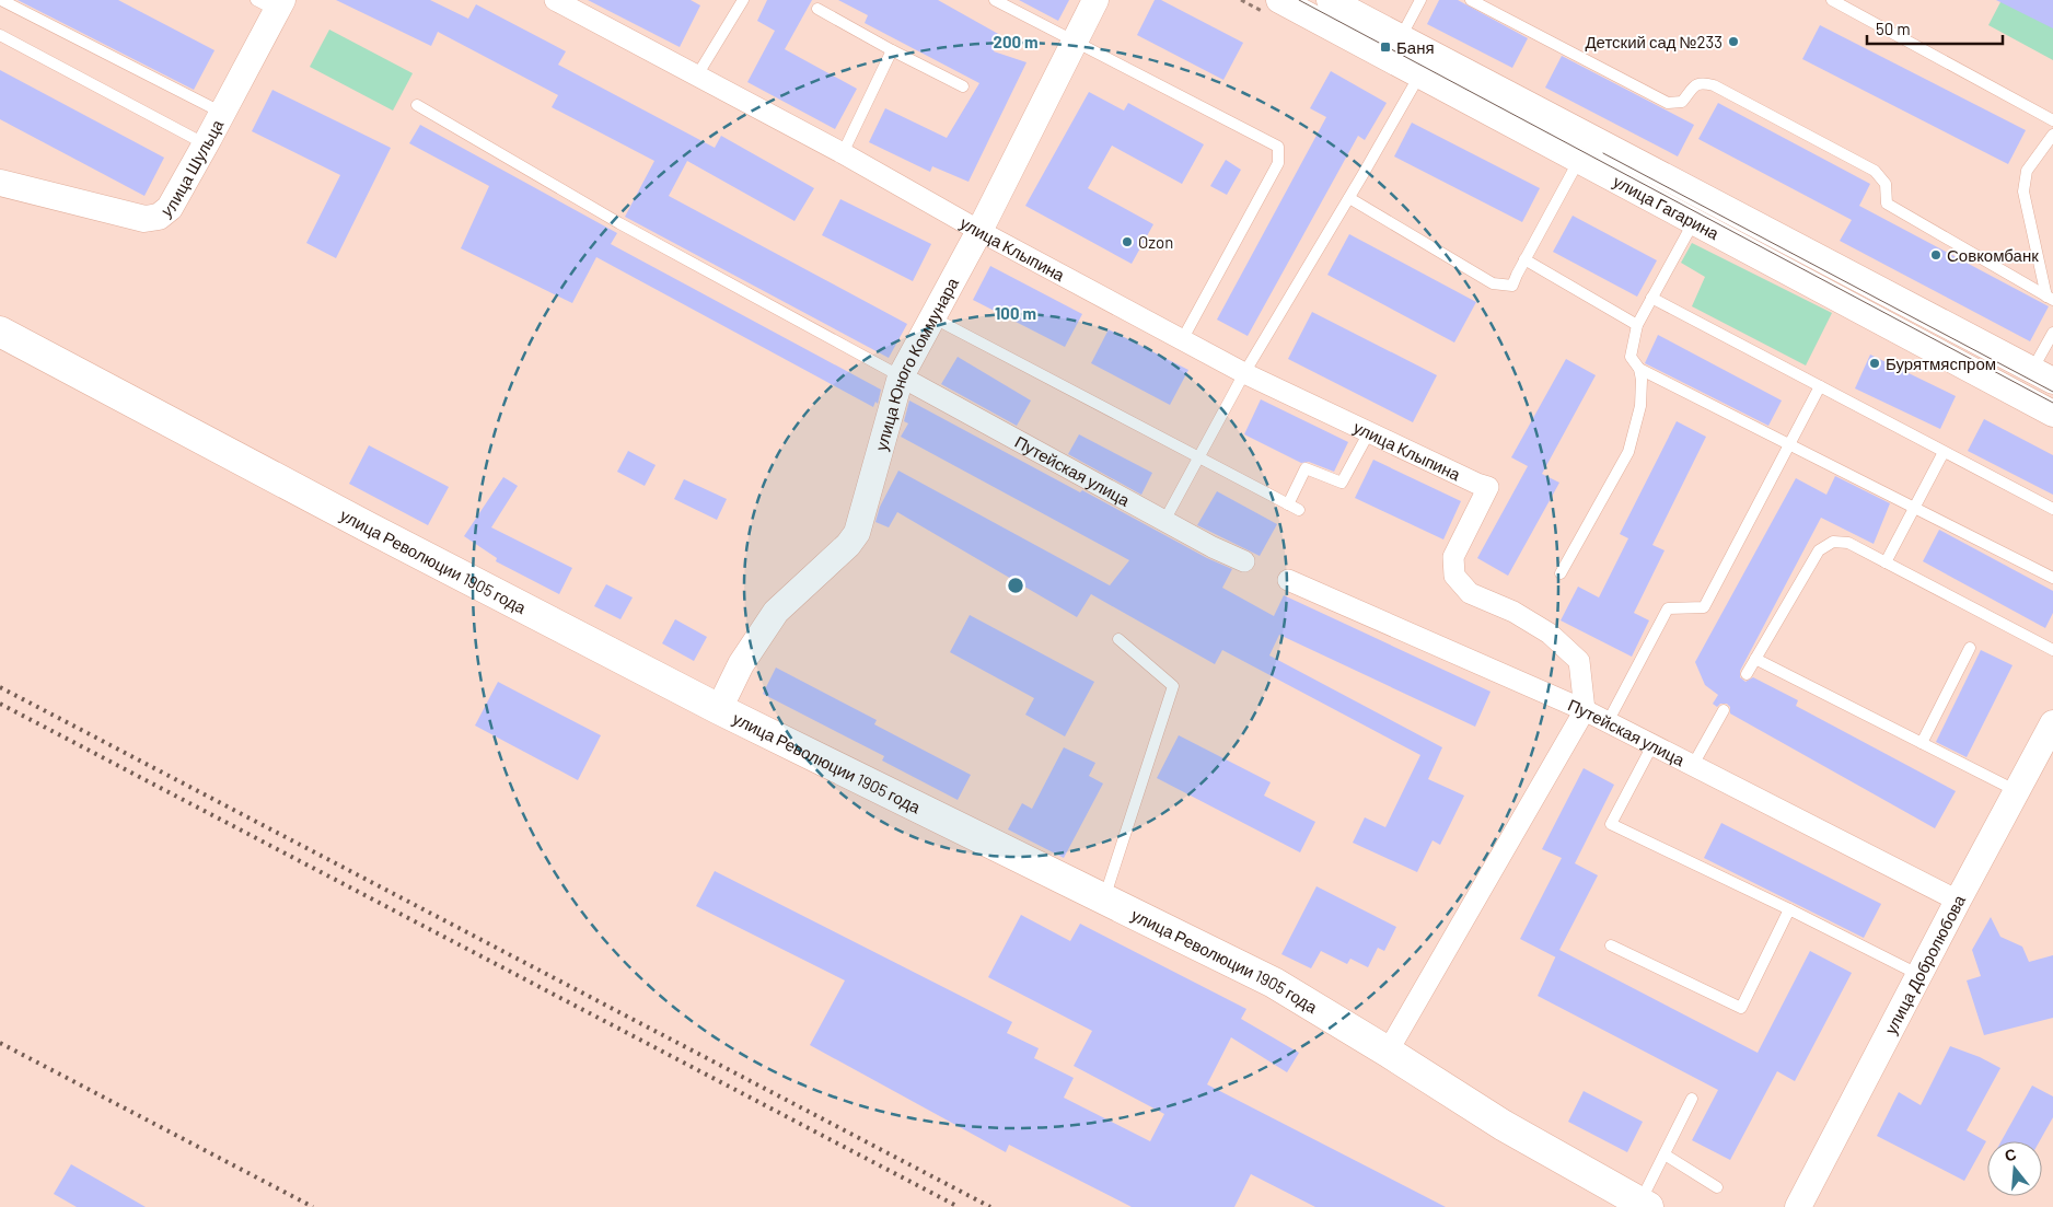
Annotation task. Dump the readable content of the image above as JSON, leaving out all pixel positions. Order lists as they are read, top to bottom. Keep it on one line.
{"streets":{"main road":["улица Революции 1905 года"],"street":["улица Шульца","улица Гагарина","улица Клыпина","улица Юного Коммунара","Путейская улица","улица Добролюбова"]},"crossings":[["улица Клыпина","улица Юного Коммунара"],["улица Клыпина","Путейская улица"],["улица Юного Коммунара","Путейская улица"],["улица Юного Коммунара","улица Революции 1905 года"],["Путейская улица","улица Добролюбова"]],"places":{"other":["Детский сад №233","Ozon","Совкомбанк","Бурятмяспром"],"transit":["Баня"]},"scale_bar":"50 m","north":"top","rings":["200 m","100 m"]}
